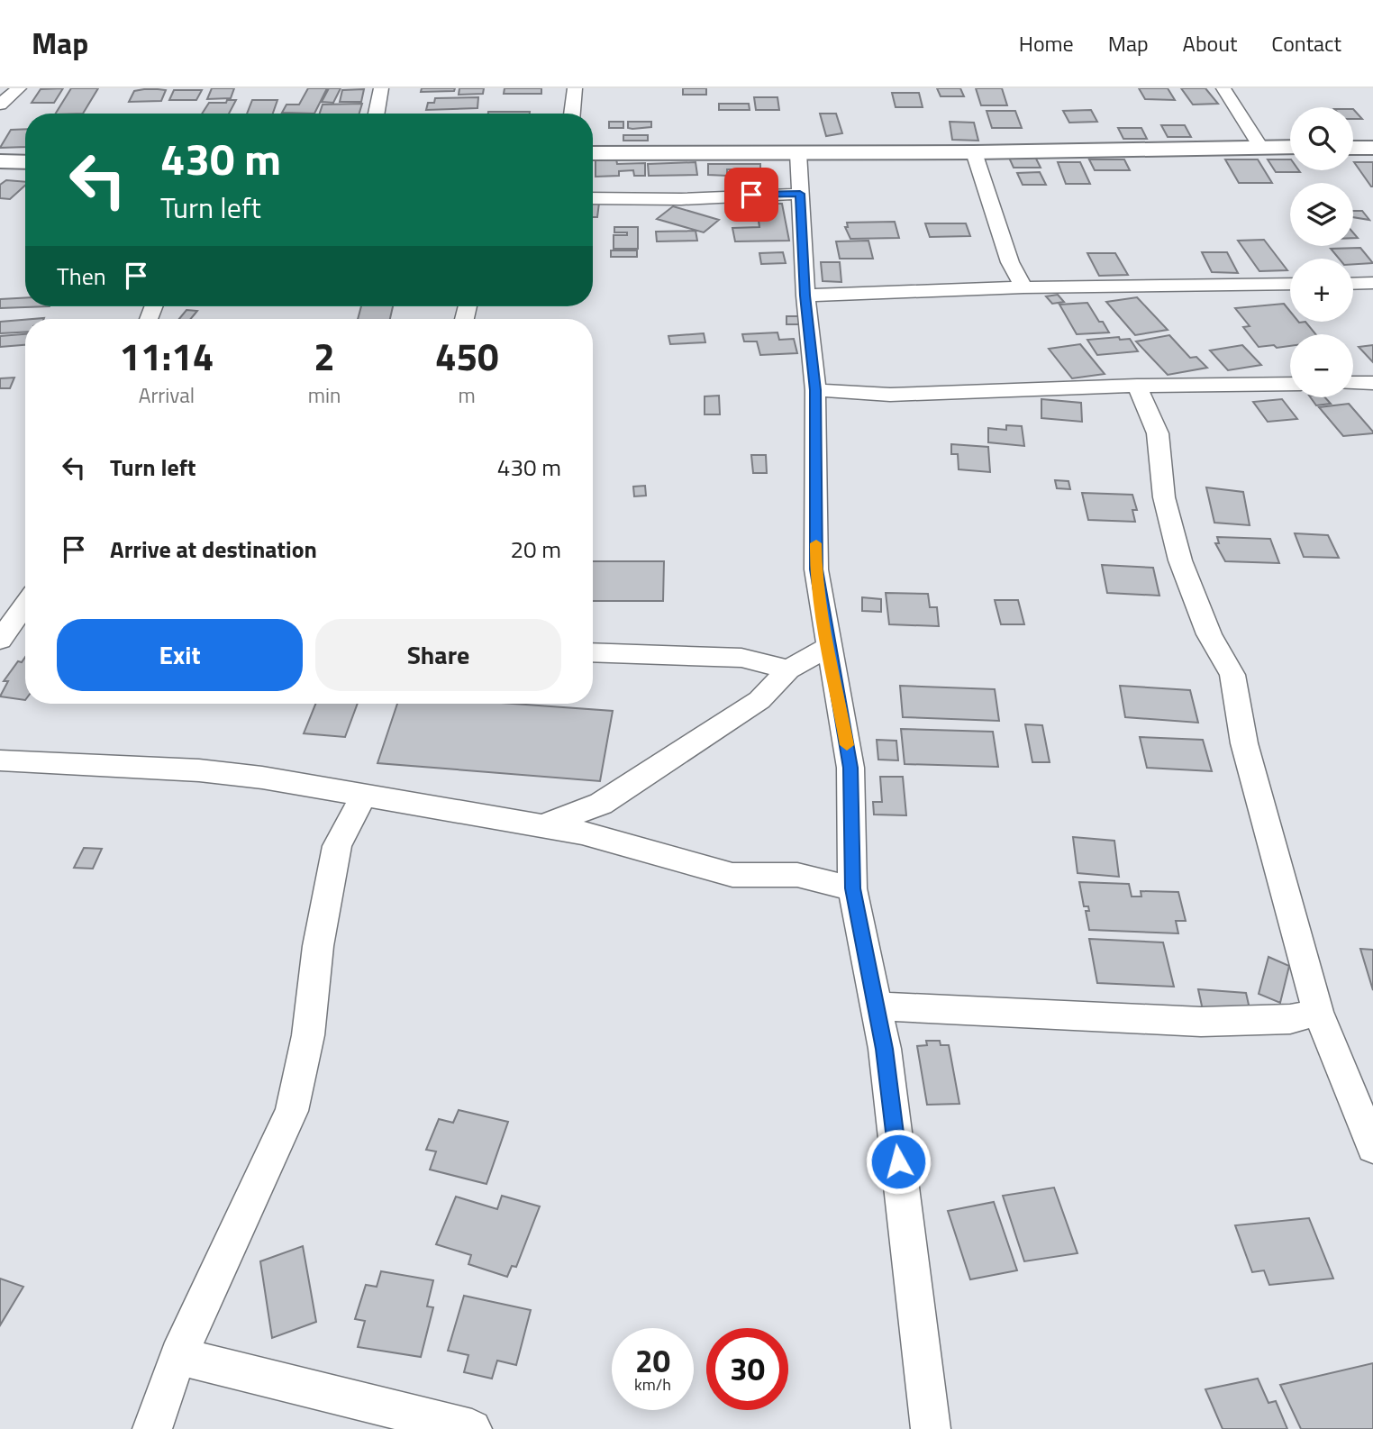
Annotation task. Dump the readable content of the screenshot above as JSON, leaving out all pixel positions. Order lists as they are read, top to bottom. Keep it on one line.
{"page":{"header":"Map","nav":["Home","Map","About","Contact"],"map_buttons":["+","−"],"turn":["430 m","Turn left"],"then":"Then","eta":["11:14","Arrival","2","min","450","m"],"list":[{"name":"Turn left","value":"430 m"},{"name":"Arrive at destination","value":"20 m"}],"buttons":["Exit","Share"],"speed":"20 km/h","limit":"30"}}
